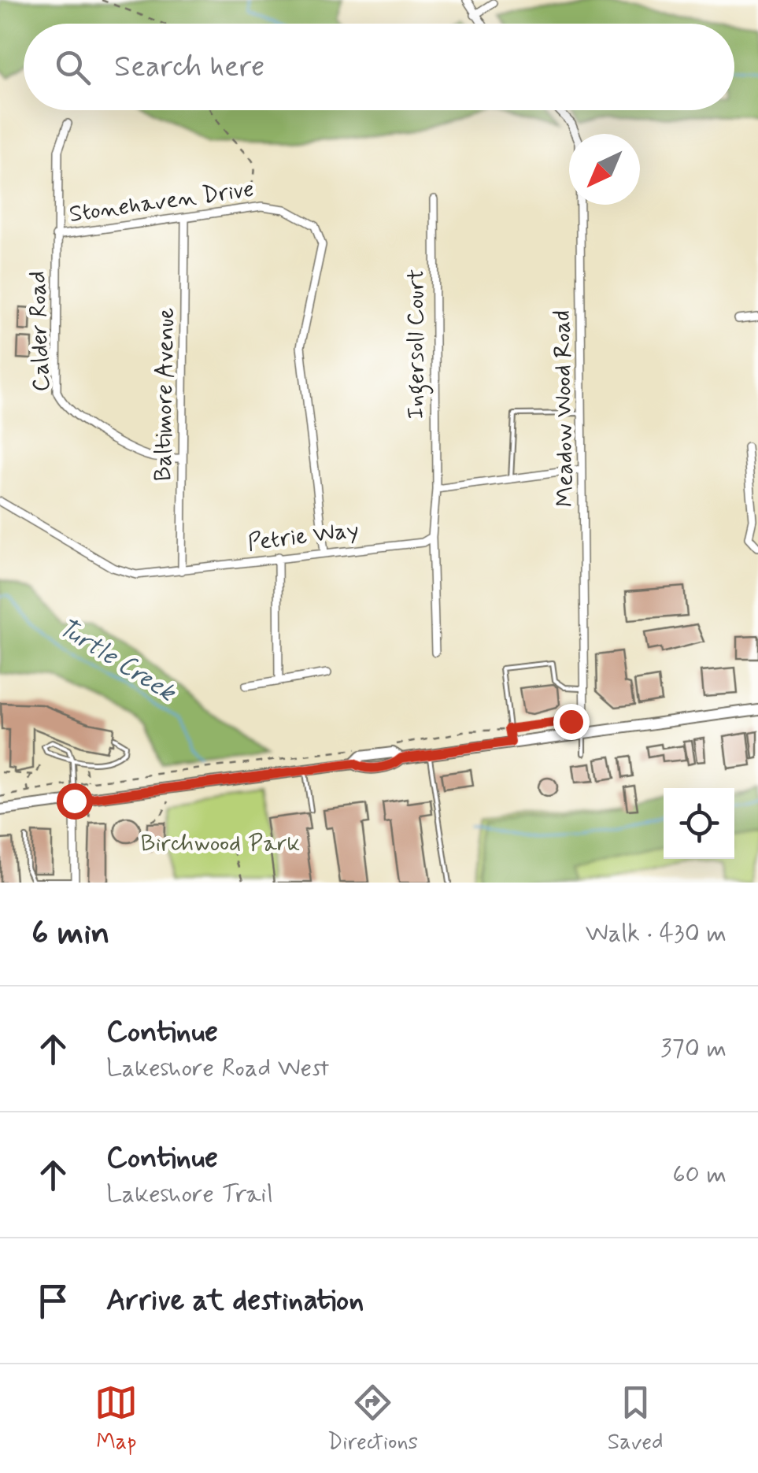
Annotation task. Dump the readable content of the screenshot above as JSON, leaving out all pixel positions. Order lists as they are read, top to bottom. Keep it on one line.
{"streets":{"street":["Stonehaven Drive","Calder Road","Ingersoll Court","Baltimore Avenue","Meadow Wood Road","Petrie Way"]},"crossings":[["Stonehaven Drive","Calder Road"],["Stonehaven Drive","Baltimore Avenue"],["Stonehaven Drive","Petrie Way"],["Calder Road","Baltimore Avenue"],["Baltimore Avenue","Petrie Way"]],"water":["Turtle Creek"],"parks":["Birchwood Park"],"north":"bottom left","page":{"search":"Search here","heading":["6 min","Walk · 430 m"],"list":[["Continue","Lakeshore Road West","370 m"],["Continue","Lakeshore Trail","60 m"],"Arrive at destination"],"nav":["Map","Directions","Saved"]}}
